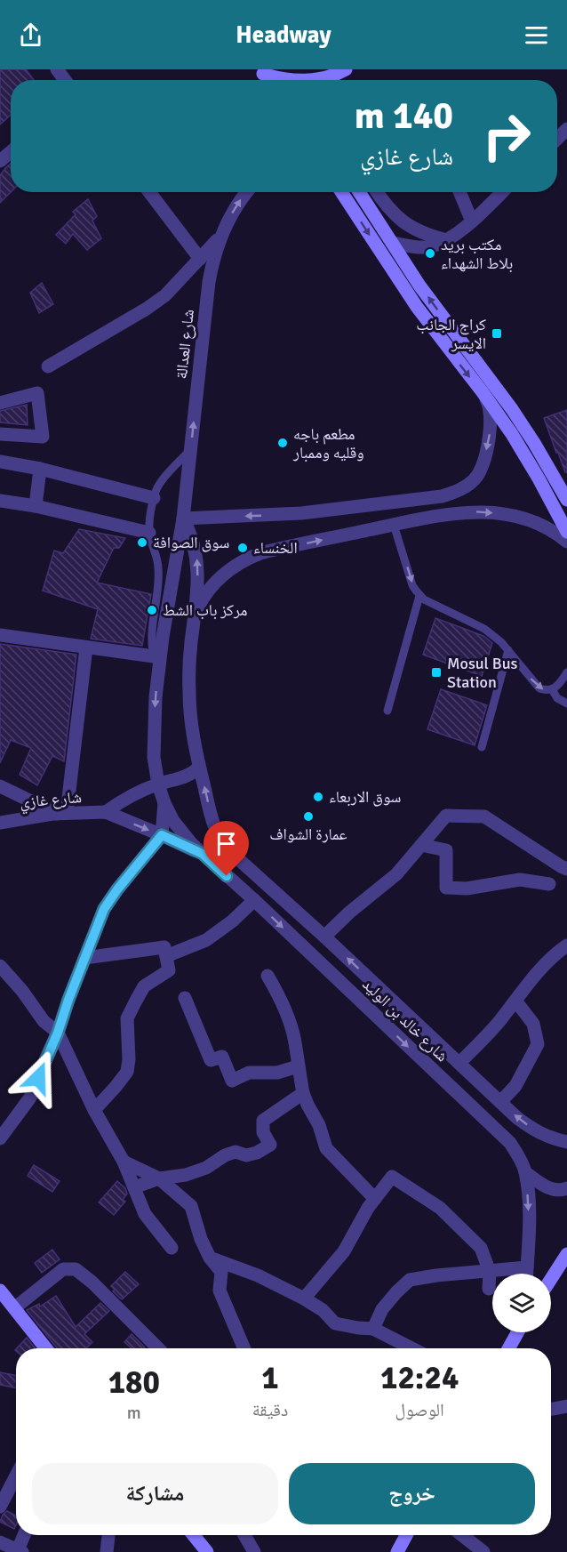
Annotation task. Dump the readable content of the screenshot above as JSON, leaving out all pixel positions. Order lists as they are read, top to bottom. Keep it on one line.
{"streets":{"street":["شارع العدالة","شارع غازي","شارع خالد بن الوليد"]},"crossings":[["شارع العدالة","شارع خالد بن الوليد"],["شارع غازي","شارع خالد بن الوليد"]],"one_way":["شارع العدالة"],"places":{"other":["مكتب بريد بلاط الشهداء","مطعم باجه وقليه وممبار","سوق الصوافة","الخنساء","مركز باب الشط","سوق الاربعاء","عمارة الشواف"],"transit":["كراج الجانب الايسر","Mosul Bus Station"]},"page":{"header":"Headway","turn":["140 m","شارع غازي"],"eta":["12:24","الوصول","1","دقيقة","180","m"],"buttons":["خروج","مشاركة"]}}
